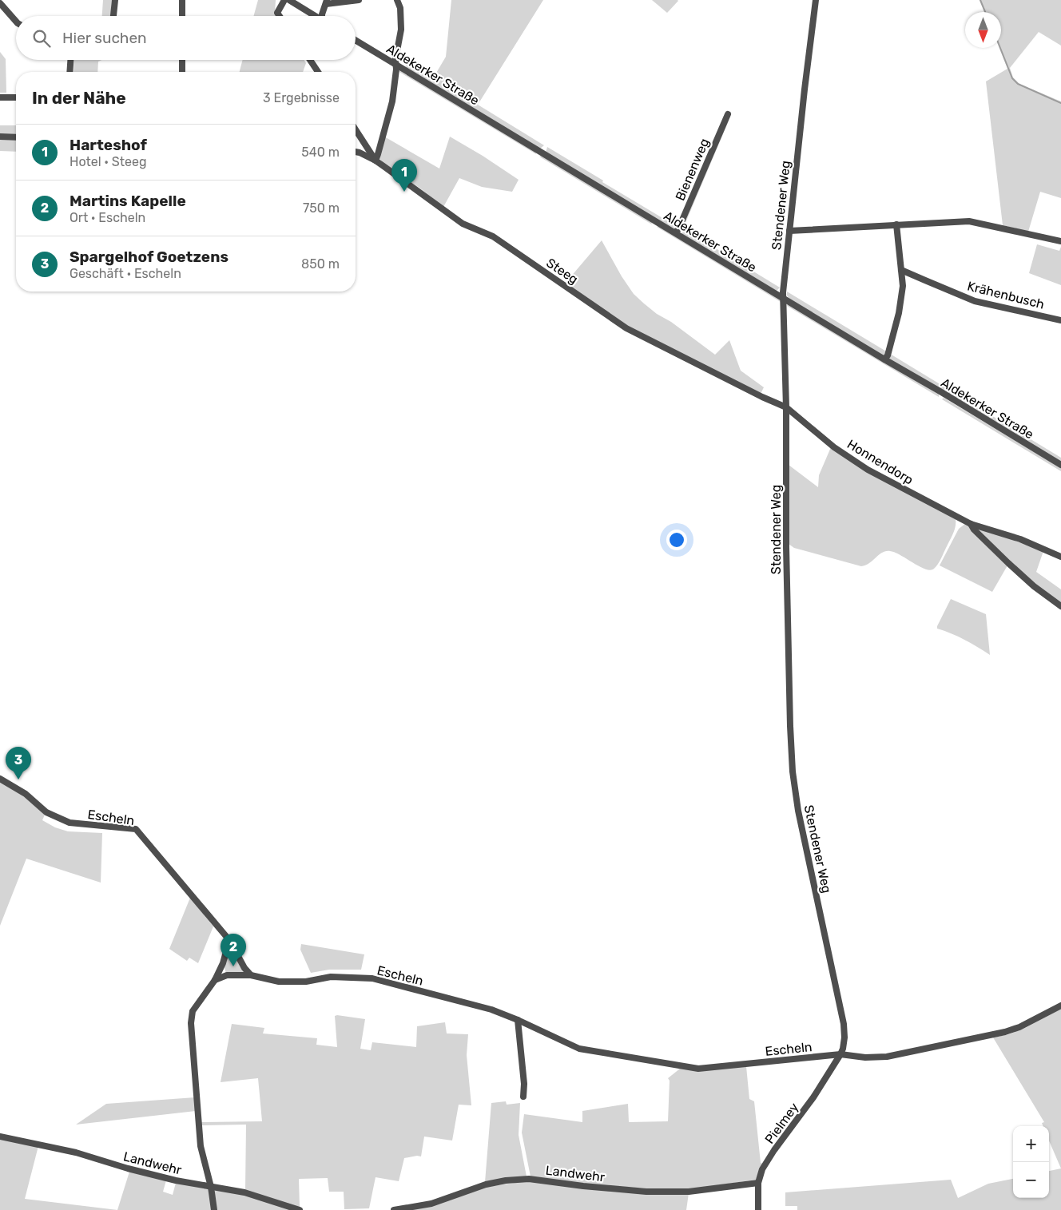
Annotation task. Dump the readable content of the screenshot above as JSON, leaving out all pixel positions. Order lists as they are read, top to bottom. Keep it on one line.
{"streets":{"street":["Aldekerker Straße","Bienenweg","Stendener Weg","Steeg","Krähenbusch","Honnendorp","Escheln","Pielmey","Landwehr"]},"crossings":[["Aldekerker Straße","Bienenweg"],["Aldekerker Straße","Stendener Weg"],["Stendener Weg","Steeg"],["Stendener Weg","Honnendorp"],["Stendener Weg","Escheln"],["Stendener Weg","Pielmey"],["Steeg","Honnendorp"],["Escheln","Pielmey"],["Pielmey","Landwehr"]],"north":"bottom","page":{"search":"Hier suchen","heading":["In der Nähe","3 Ergebnisse"],"list":[{"mark":"1","name":"Harteshof","note":"Hotel · Steeg","value":"540 m"},{"mark":"2","name":"Martins Kapelle","note":"Ort · Escheln","value":"750 m"},{"mark":"3","name":"Spargelhof Goetzens","note":"Geschäft · Escheln","value":"850 m"}],"pins":["1","3","2"],"map_buttons":["+","−"]}}
